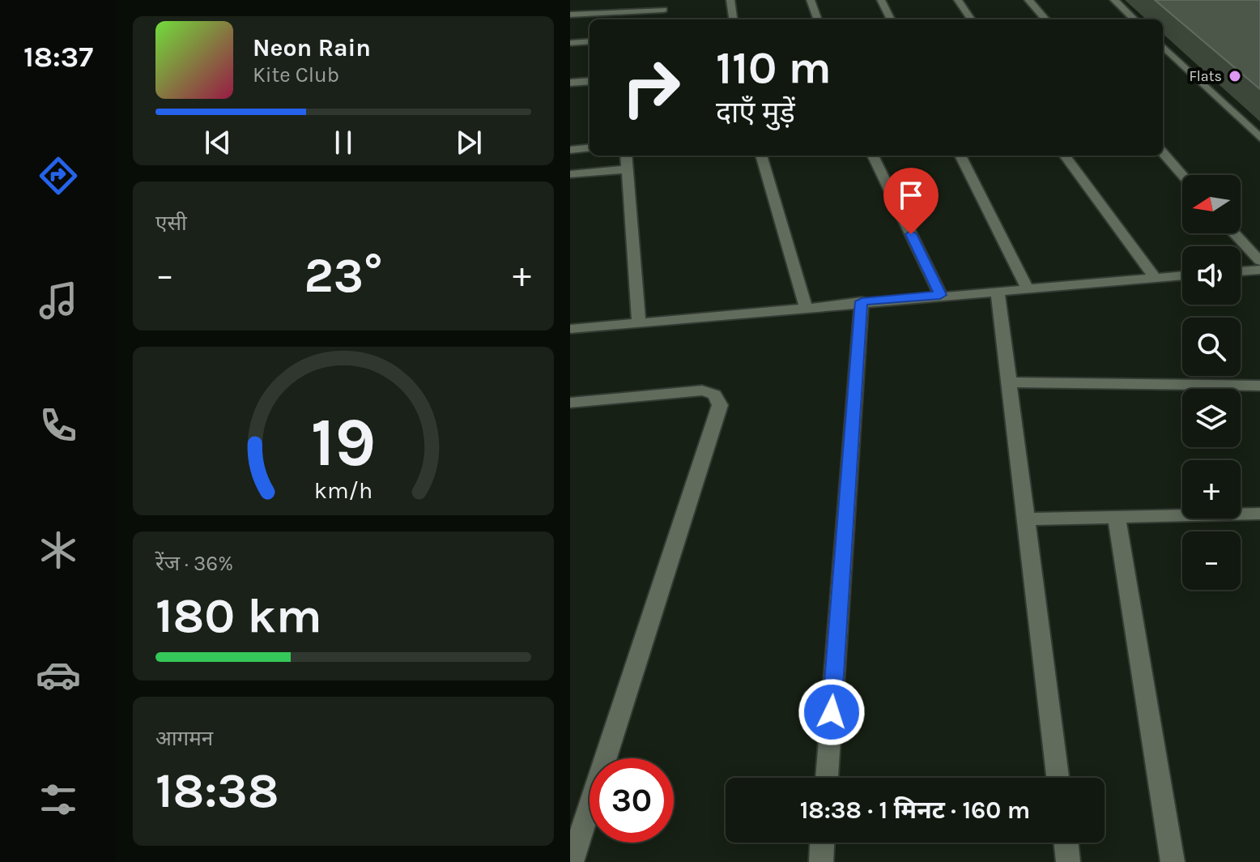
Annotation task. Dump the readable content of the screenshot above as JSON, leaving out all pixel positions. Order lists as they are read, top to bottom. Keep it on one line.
{"places":["Flats"],"north":"left","page":{"tabs":"18:37","turn":["110 m","दाएँ मुड़ें"],"song":["Neon Rain","Kite Club"],"map_buttons":["+","−"],"tile":["एसी",["रेंज · 36%","180 km"],["आगमन","18:38"]],"heat":["−","23°","+"],"limit":"30","trip":"18:38 · 1 मिनट · 160 m","gauge":["19","km/h"]}}
